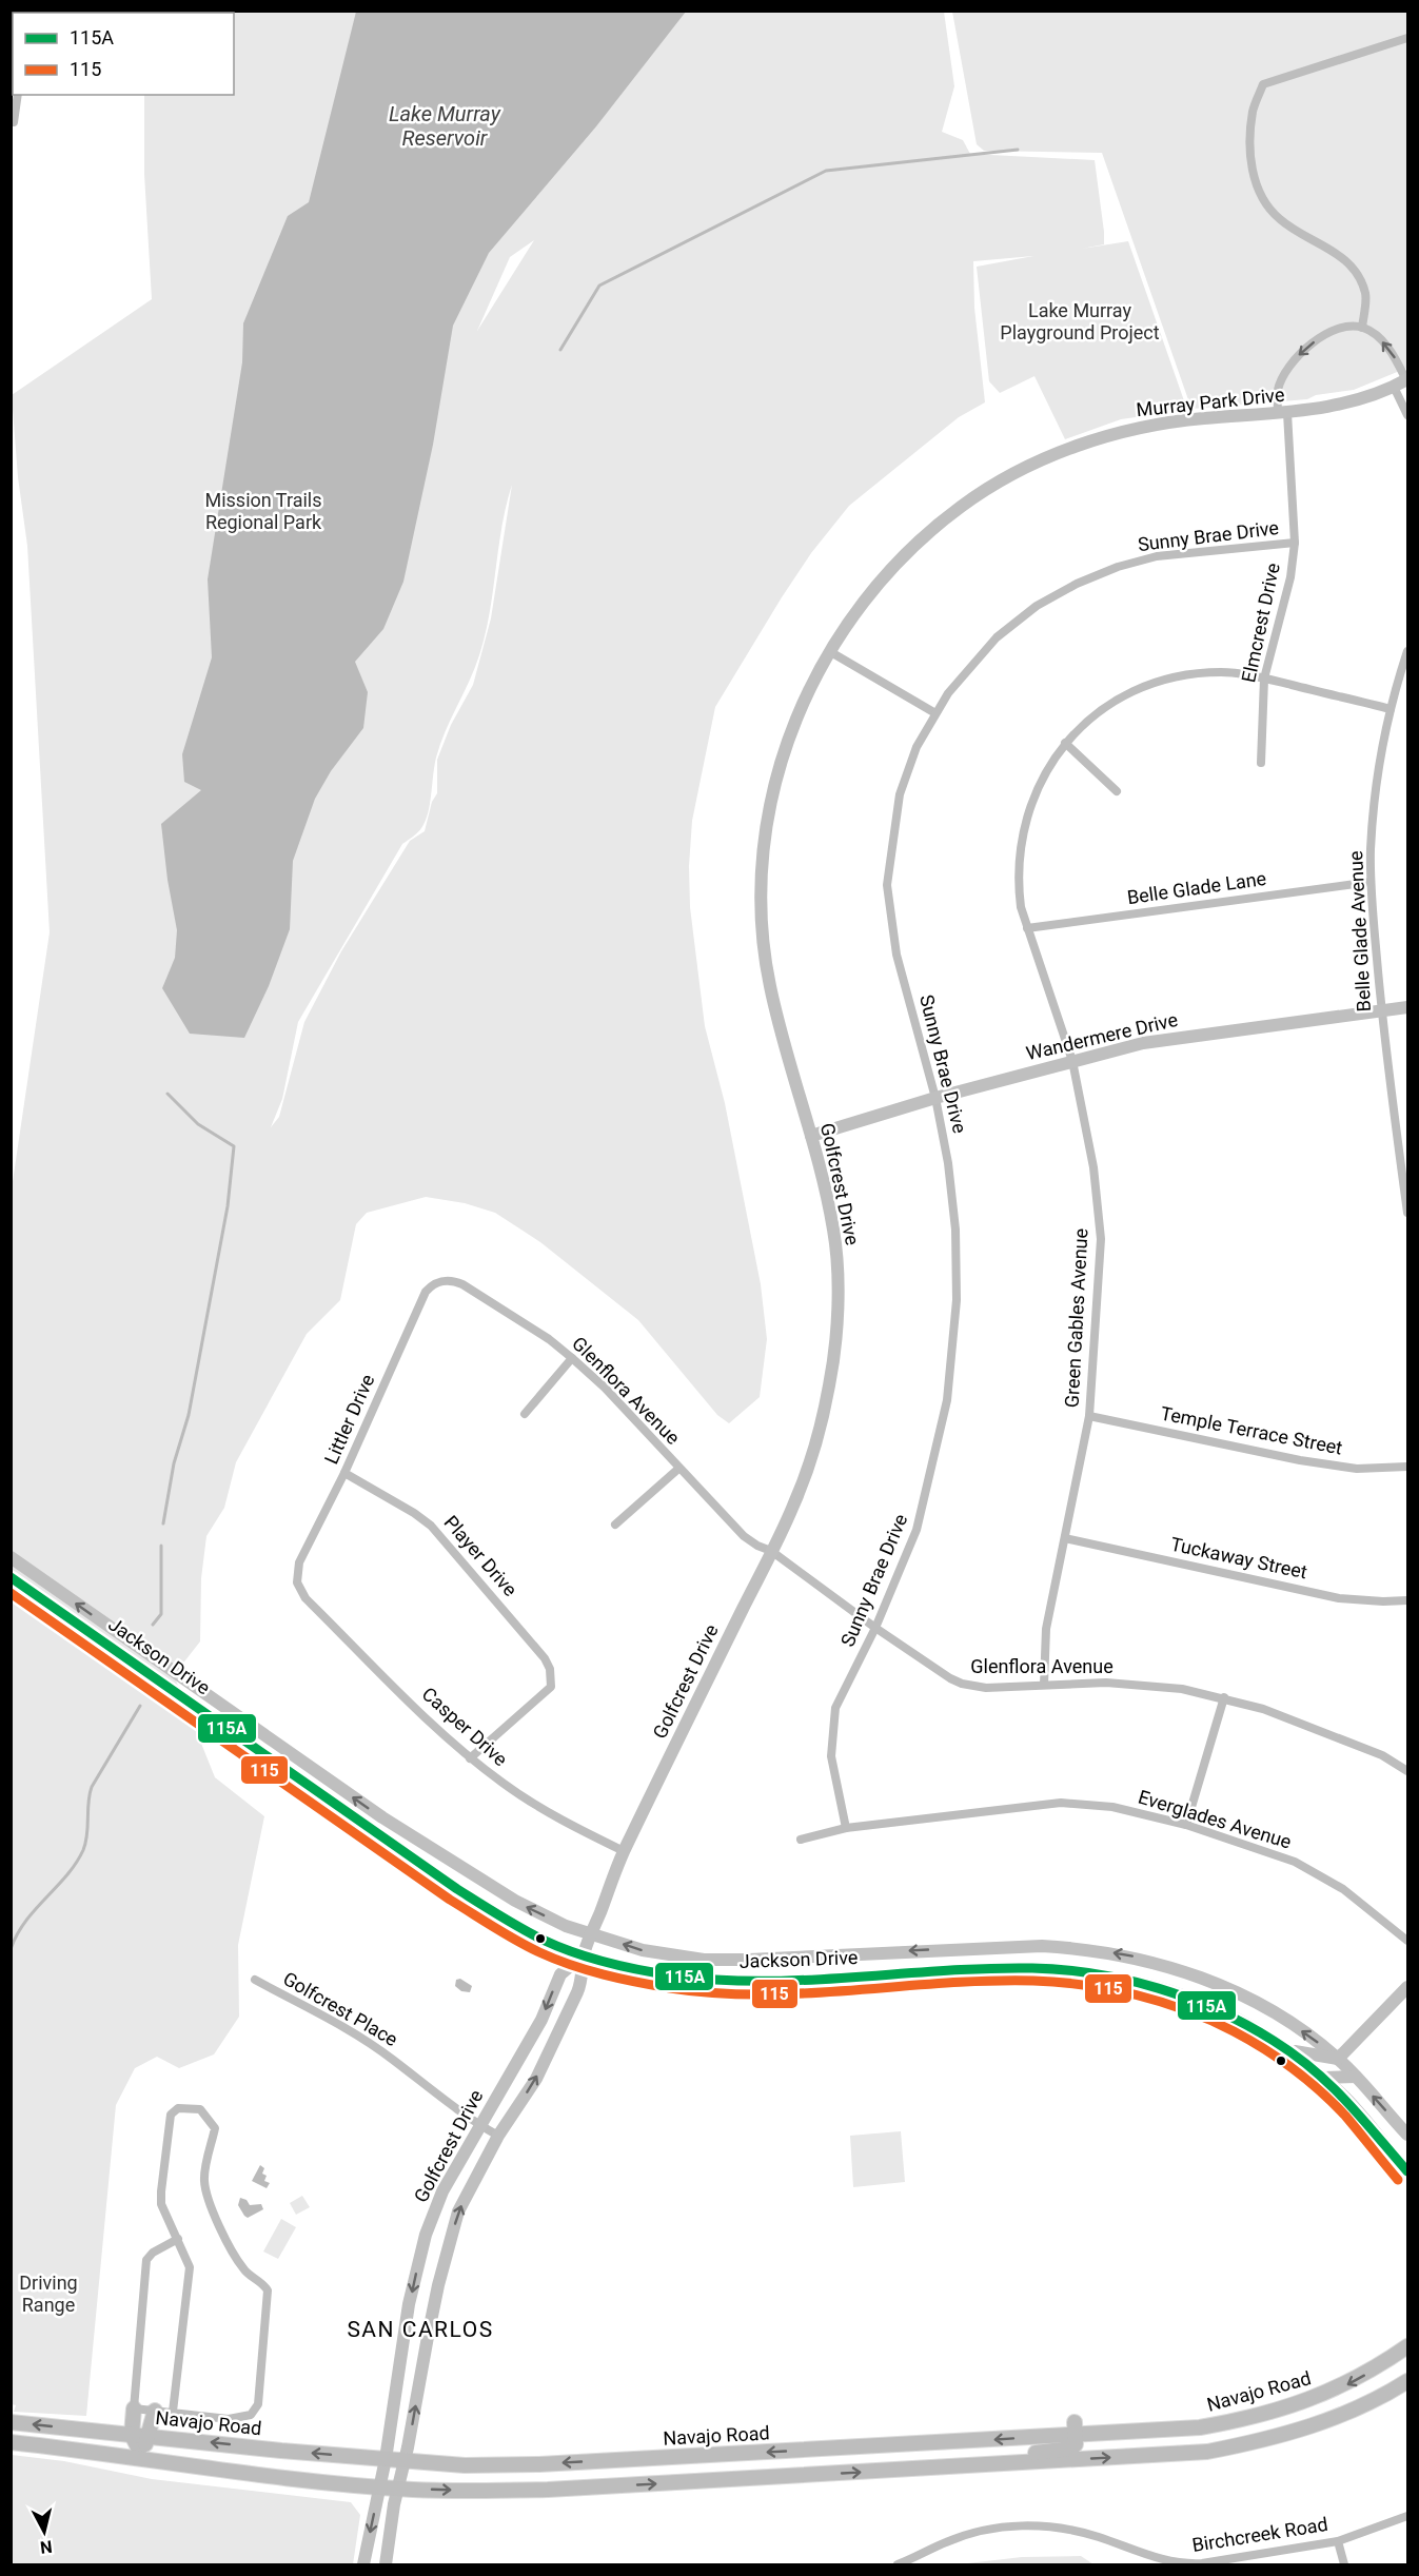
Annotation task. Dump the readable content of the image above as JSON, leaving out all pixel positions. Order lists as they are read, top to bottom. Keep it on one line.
{"streets":{"main road":["Murray Park Drive","Wandermere Drive","Golfcrest Drive","Jackson Drive","Navajo Road"],"street":["Sunny Brae Drive","Elmcrest Drive","Belle Glade Lane","Belle Glade Avenue","Green Gables Avenue","Glenflora Avenue","Littler Drive","Temple Terrace Street","Player Drive","Tuckaway Street","Casper Drive","Everglades Avenue","Golfcrest Place","Birchcreek Road"]},"crossings":[["Murray Park Drive","Elmcrest Drive"],["Murray Park Drive","Golfcrest Drive"],["Sunny Brae Drive","Elmcrest Drive"],["Sunny Brae Drive","Wandermere Drive"],["Sunny Brae Drive","Glenflora Avenue"],["Sunny Brae Drive","Everglades Avenue"],["Elmcrest Drive","Green Gables Avenue"],["Belle Glade Lane","Belle Glade Avenue"],["Belle Glade Lane","Green Gables Avenue"],["Belle Glade Avenue","Wandermere Drive"],["Belle Glade Avenue","Green Gables Avenue"],["Wandermere Drive","Golfcrest Drive"],["Wandermere Drive","Green Gables Avenue"],["Golfcrest Drive","Glenflora Avenue"],["Golfcrest Drive","Jackson Drive"],["Golfcrest Drive","Casper Drive"],["Golfcrest Drive","Golfcrest Place"],["Golfcrest Drive","Navajo Road"],["Green Gables Avenue","Glenflora Avenue"],["Green Gables Avenue","Temple Terrace Street"],["Green Gables Avenue","Tuckaway Street"],["Glenflora Avenue","Littler Drive"],["Littler Drive","Player Drive"],["Littler Drive","Casper Drive"],["Player Drive","Casper Drive"]],"districts":["SAN CARLOS"],"water":["Lake Murray Reservoir"],"parks":["Lake Murray Playground Project","Mission Trails Regional Park","Driving Range"],"lines":["transit line 115A","transit line 115"],"legend":["115A","115"],"north":"bottom"}
